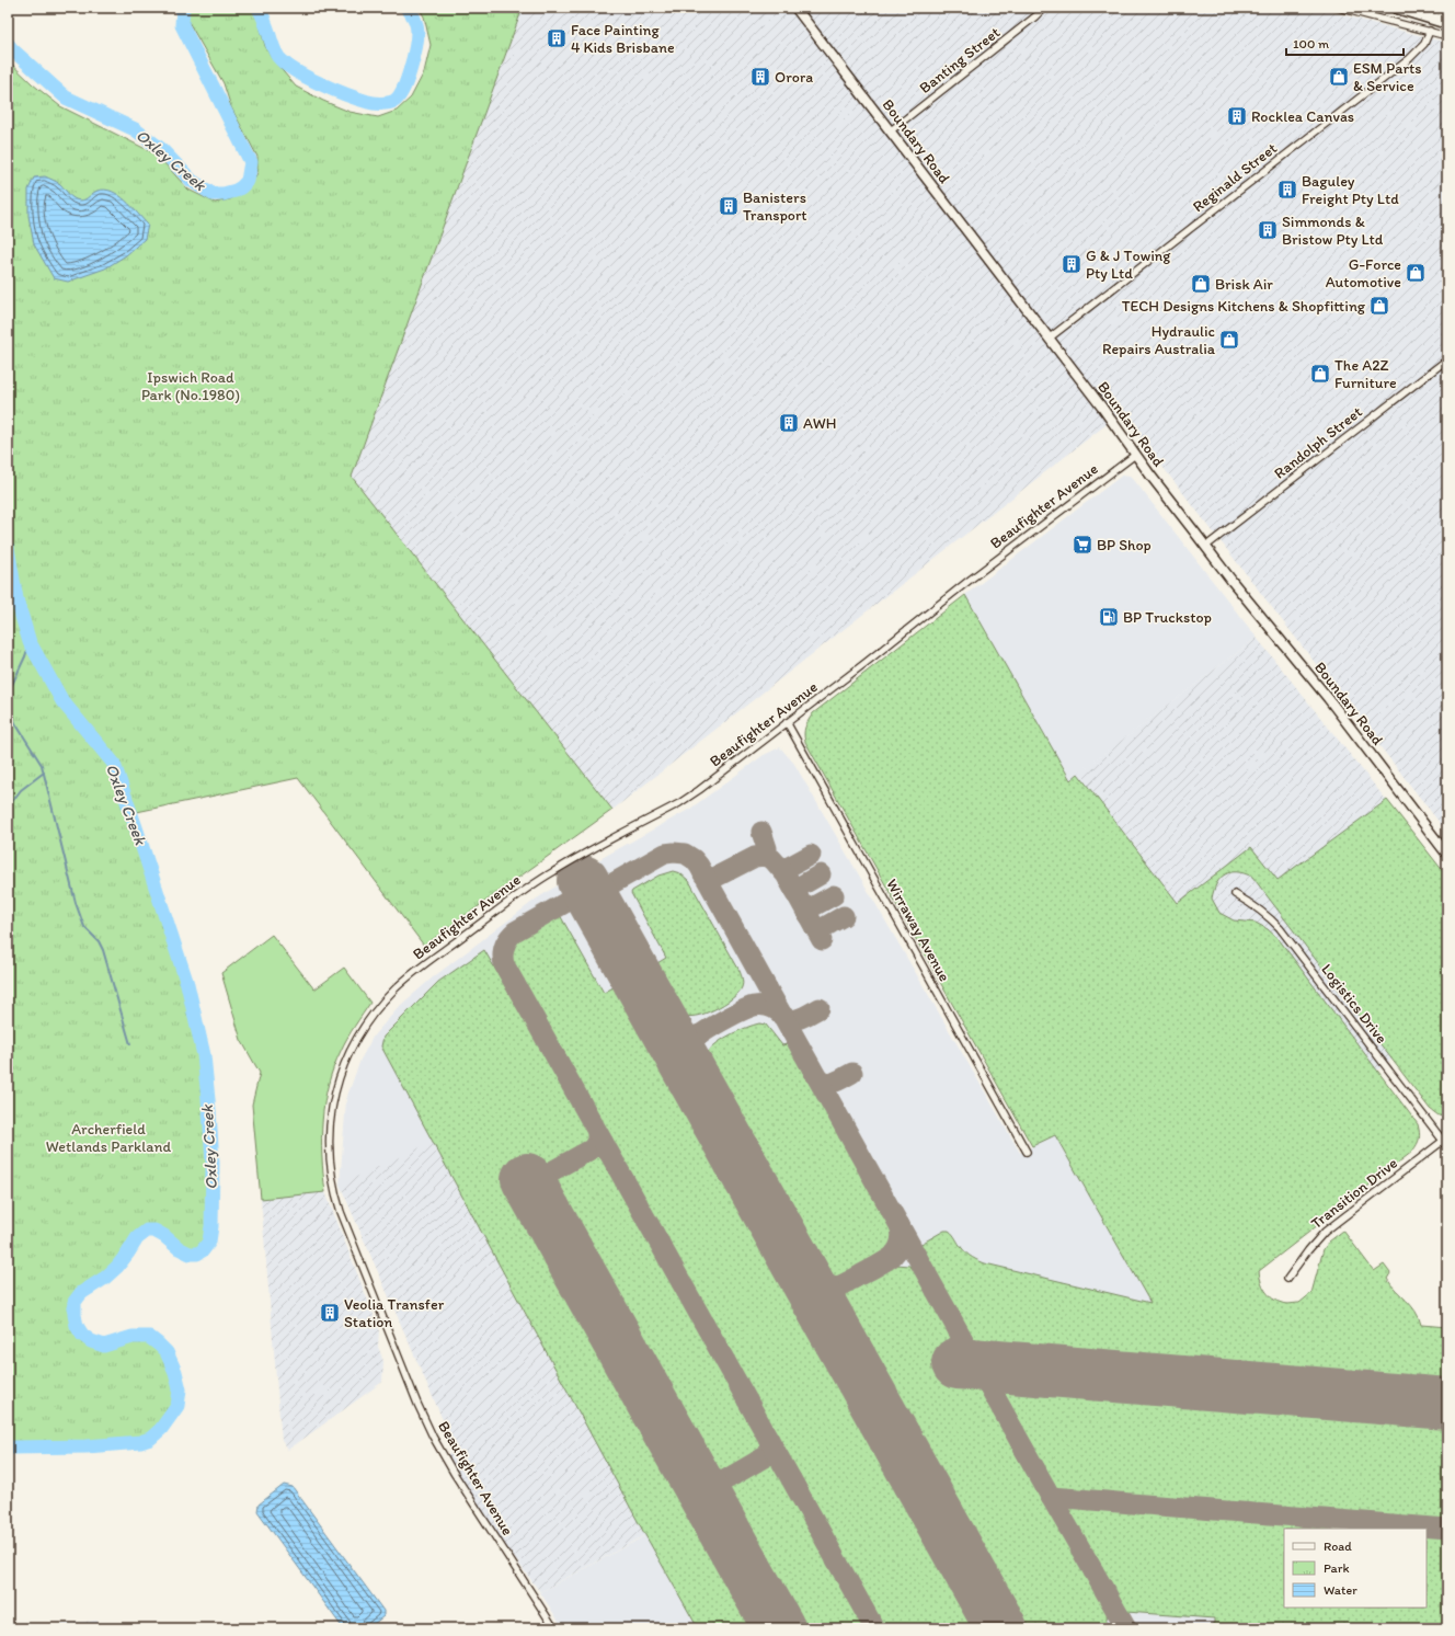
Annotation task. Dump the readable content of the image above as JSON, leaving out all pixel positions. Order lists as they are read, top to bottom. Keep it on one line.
{"streets":{"main road":["Boundary Road"],"street":["Banting Street","Reginald Street","Randolph Street","Beaufighter Avenue","Wirraway Avenue","Logistics Drive","Transition Drive"]},"crossings":[["Banting Street","Boundary Road"],["Boundary Road","Reginald Street"],["Boundary Road","Randolph Street"],["Boundary Road","Beaufighter Avenue"],["Beaufighter Avenue","Wirraway Avenue"],["Logistics Drive","Transition Drive"]],"water":["Oxley Creek"],"parks":["Ipswich Road Park (No.1980)","Archerfield Wetlands Parkland"],"places":{"building":["Face Painting 4 Kids Brisbane","Orora","Rocklea Canvas","Baguley Freight Pty Ltd","Banisters Transport","Simmonds & Bristow Pty Ltd","G & J Towing Pty Ltd","AWH","Veolia Transfer Station"],"shop":["ESM Parts & Service","G-Force Automotive","Brisk Air","TECH Designs Kitchens & Shopfitting","Hydraulic Repairs Australia","The A2Z Furniture"],"supermarket":["BP Shop"],"fuel station":["BP Truckstop"]},"legend":["Road","Park","Water"],"scale_bar":"100 m"}
